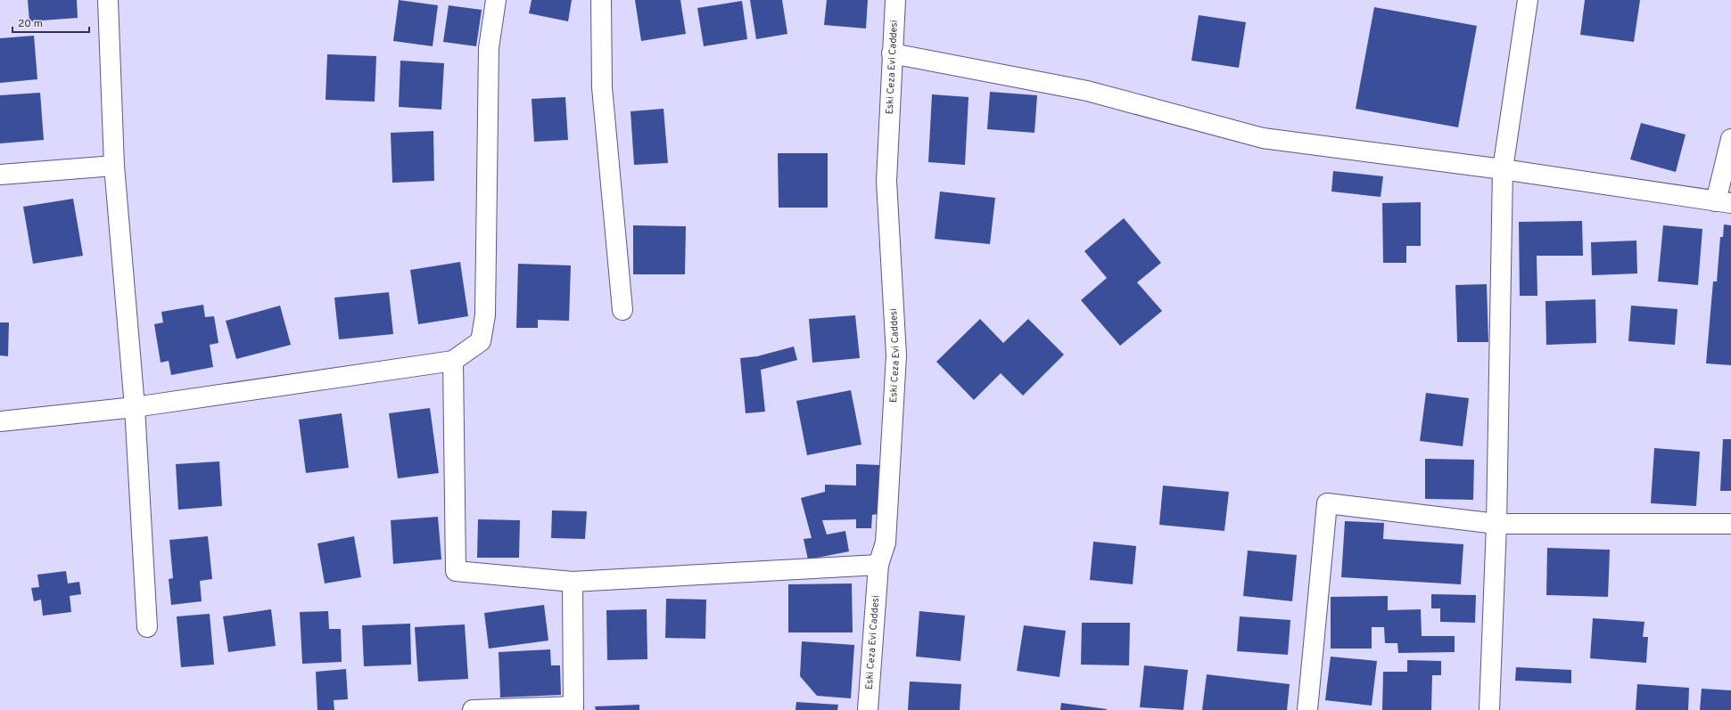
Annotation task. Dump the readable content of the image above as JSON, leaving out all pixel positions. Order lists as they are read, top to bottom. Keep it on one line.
{"streets":{"street":["Eski Ceza Evi Caddesi"]},"scale_bar":"20 m"}
